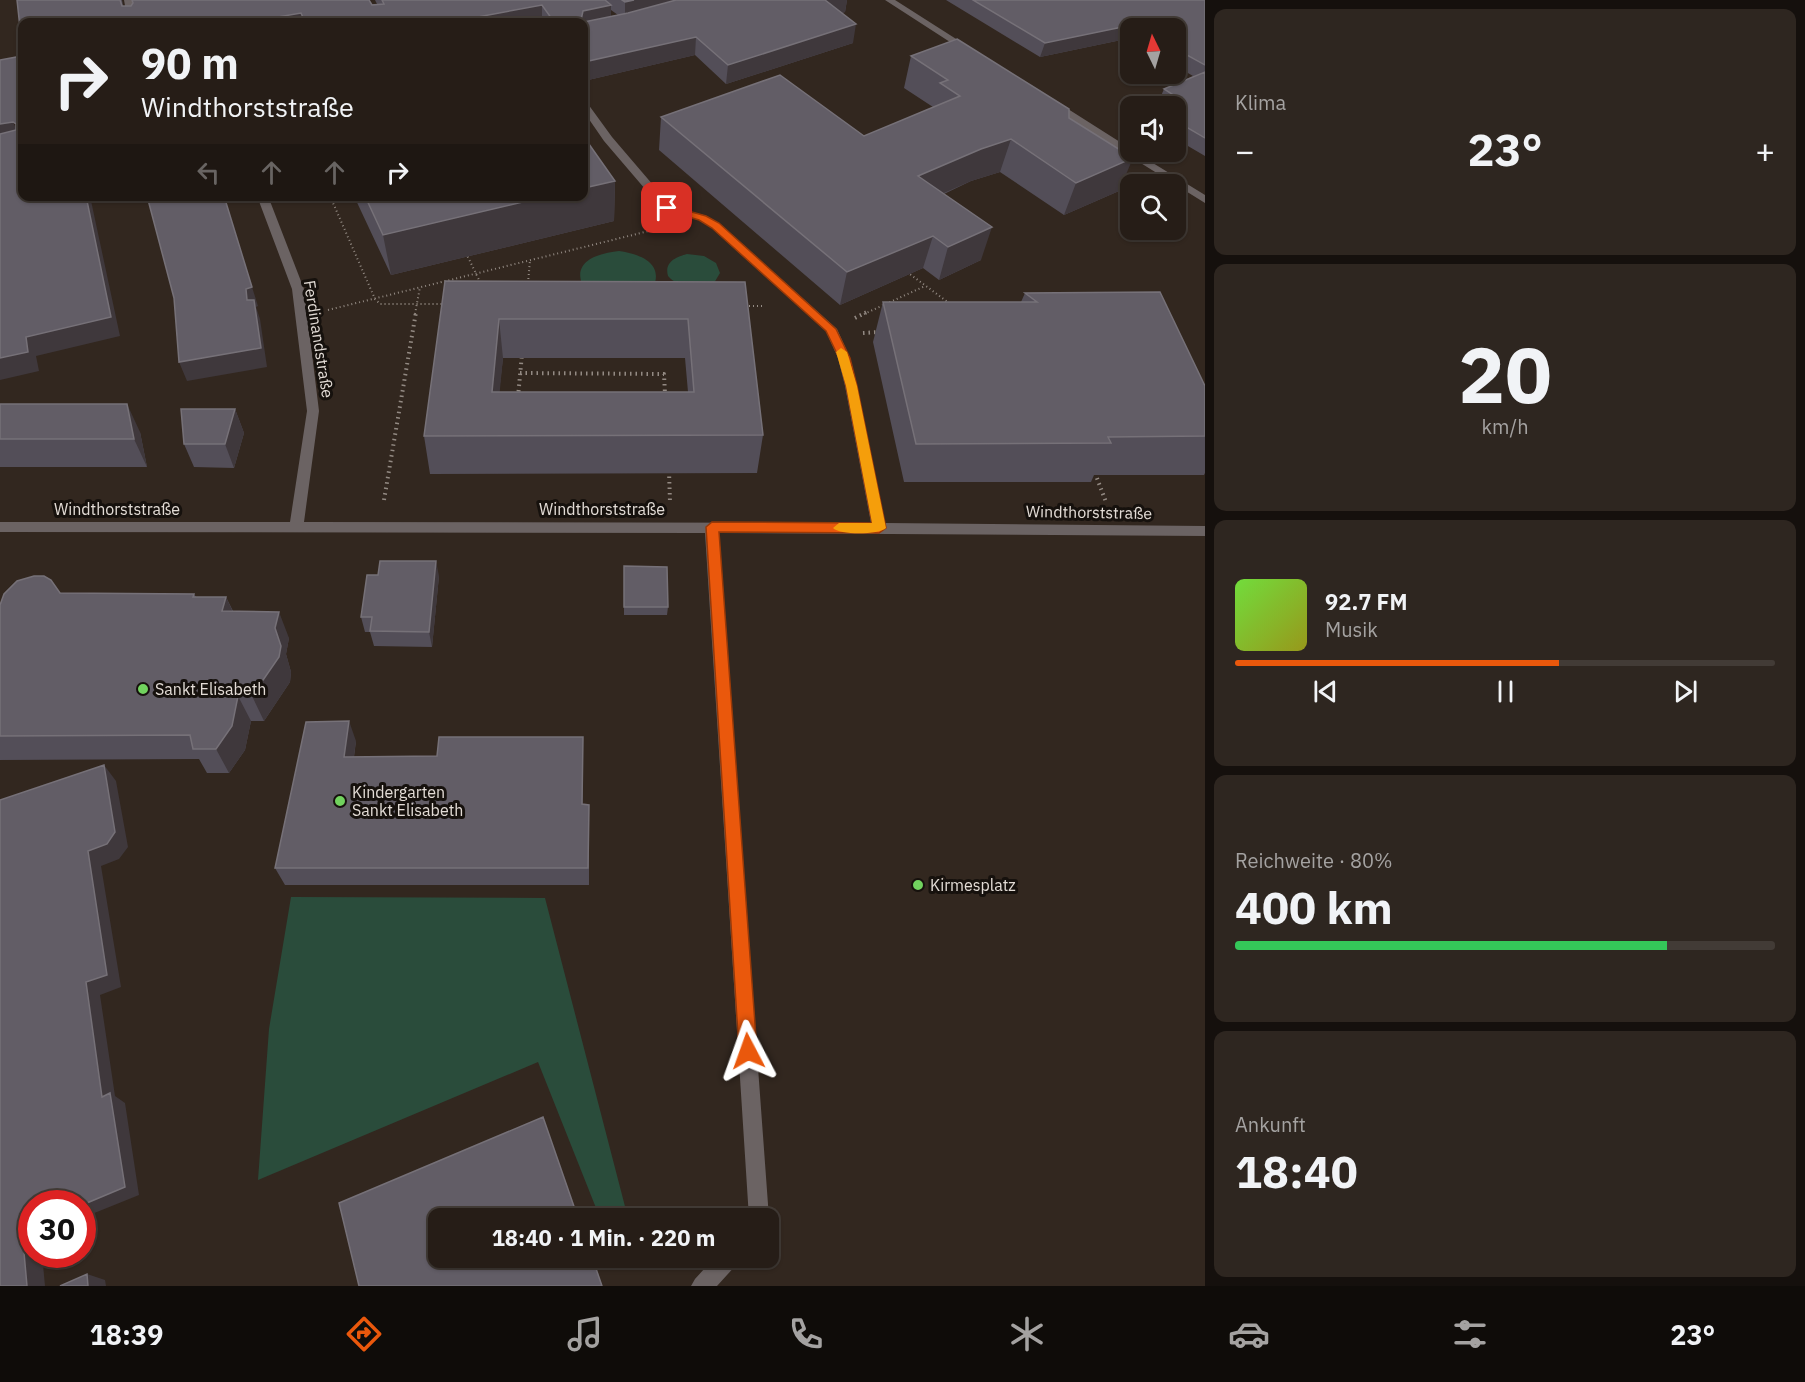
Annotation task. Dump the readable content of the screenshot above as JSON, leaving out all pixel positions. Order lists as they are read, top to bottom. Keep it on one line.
{"streets":{"street":["Ferdinandstraße","Windthorststraße"]},"crossings":[["Ferdinandstraße","Windthorststraße"]],"places":["Sankt Elisabeth","Kindergarten Sankt Elisabeth","Kirmesplatz"],"north":"top","page":{"tile":["Klima",["20","km/h"],["Reichweite · 80%","400 km"],["Ankunft","18:40"]],"turn":["90 m","Windthorststraße"],"heat":["−","23°","+"],"song":["92.7 FM","Musik"],"limit":"30","trip":"18:40 · 1 Min. · 220 m","tabs":["18:39","23°"]}}
